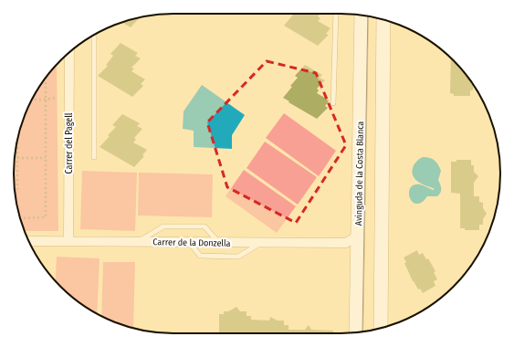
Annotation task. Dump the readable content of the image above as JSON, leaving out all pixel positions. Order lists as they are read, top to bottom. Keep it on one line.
{"streets":{"street":["Carrer del Pagell","Avinguda de la Costa Blanca","Carrer de la Donzella"]},"crossings":[["Carrer del Pagell","Carrer de la Donzella"],["Avinguda de la Costa Blanca","Carrer de la Donzella"]]}
